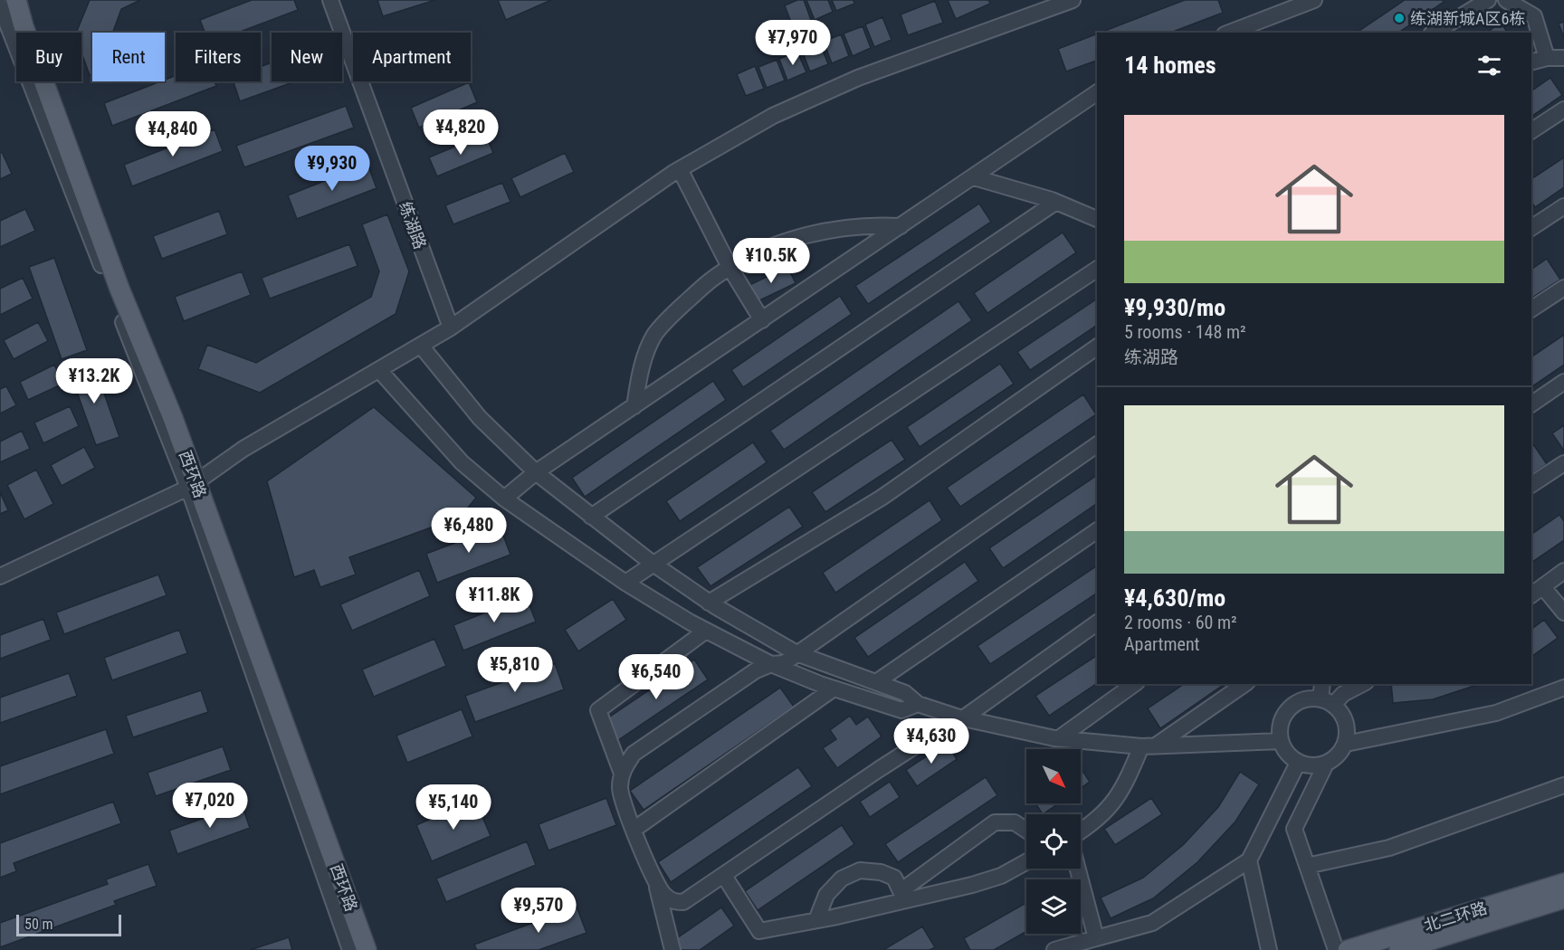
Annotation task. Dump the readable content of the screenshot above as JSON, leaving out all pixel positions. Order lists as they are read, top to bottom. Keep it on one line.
{"streets":{"main road":["西环路","北二环路"],"street":["练湖路"]},"places":["练湖新城A区6栋"],"scale_bar":"50 m","north":"bottom right","page":{"price":["¥7,970","¥4,820","¥4,840","¥9,930","¥10.5K","¥13.2K","¥6,480","¥11.8K","¥5,810","¥6,540","¥4,630","¥7,020","¥5,140","¥9,570"],"chip":["Buy","Rent","Filters","New","Apartment"],"heading":"14 homes","list":[{"name":"¥9,930/mo","note":"5 rooms · 148 m² · 练湖路"},{"name":"¥4,630/mo","note":"2 rooms · 60 m² · Apartment"}],"scale":"50 m"}}
